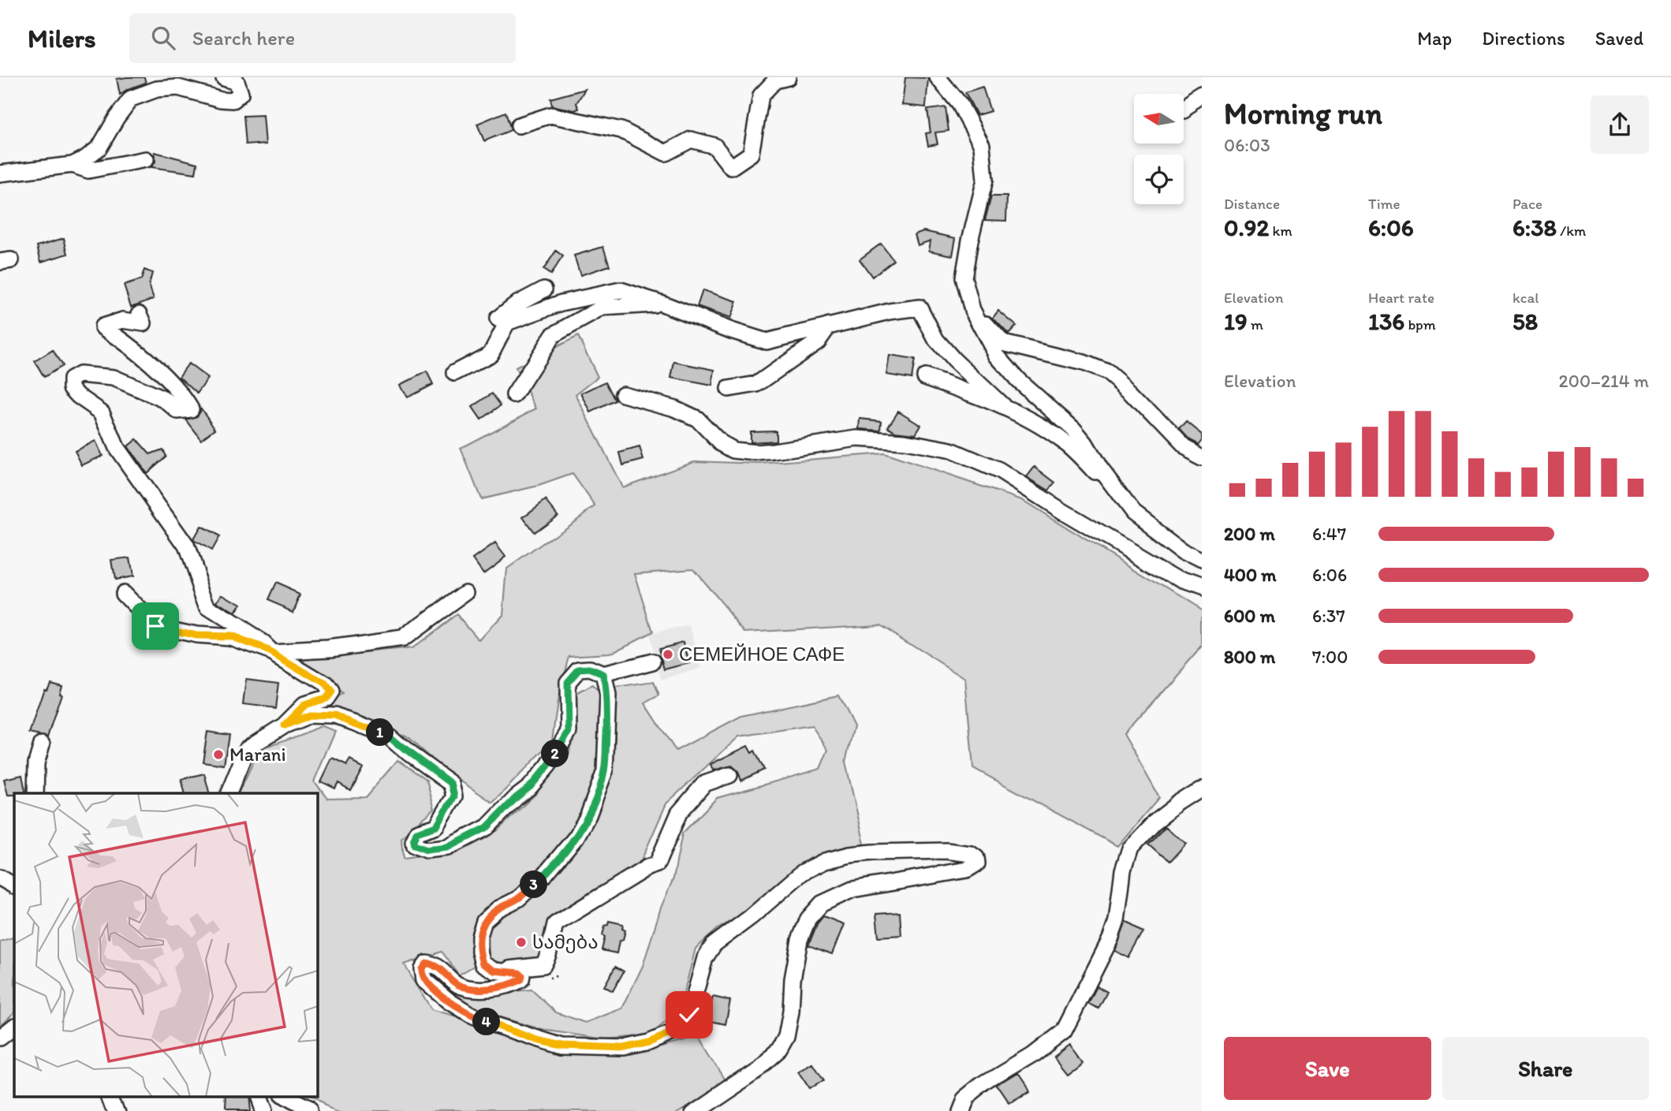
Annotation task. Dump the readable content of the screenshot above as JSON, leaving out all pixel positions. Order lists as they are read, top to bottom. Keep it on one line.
{"places":["СЕМЕЙНОЕ САФЕ","Marani","სამება"],"north":"left","page":{"header":"Milers","search":"Search here","nav":["Map","Directions","Saved"],"heading":["Morning run","06:03"],"stats":[["Distance","0.92 km"],["Time","6:06"],["Pace","6:38 /km"],["Elevation","19 m"],["Heart rate","136 bpm"],["kcal","58"]],"chart":["Elevation","200–214 m"],"list":[{"name":"200 m","note":"6:47"},{"name":"400 m","note":"6:06"},{"name":"600 m","note":"6:37"},{"name":"800 m","note":"7:00"}],"pins":["1","2","3","4"],"buttons":["Save","Share"]}}
